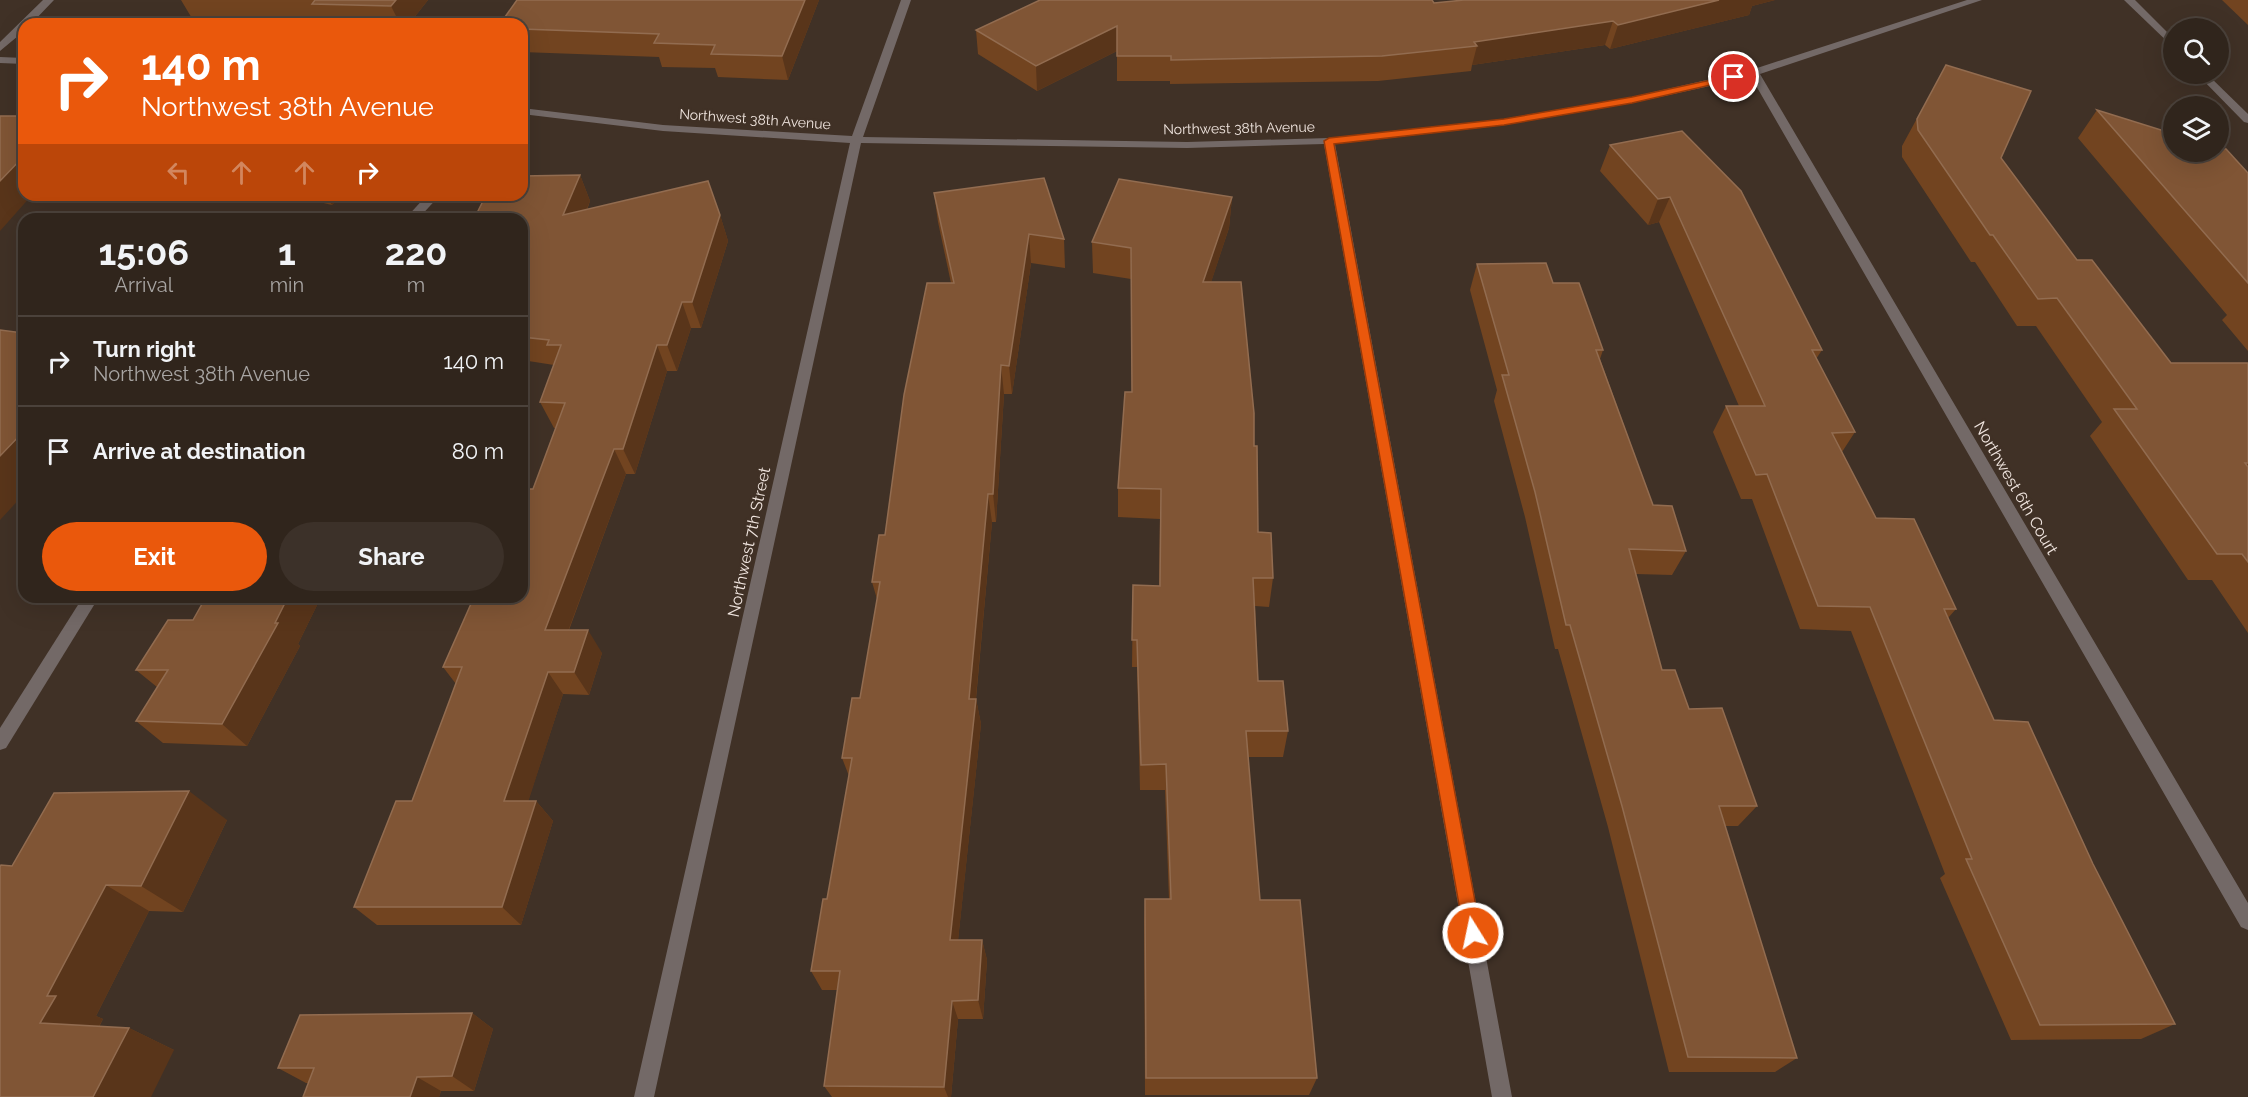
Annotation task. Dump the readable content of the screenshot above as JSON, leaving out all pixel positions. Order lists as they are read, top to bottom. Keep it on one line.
{"streets":{"street":["Northwest 38th Avenue","Northwest 6th Court","Northwest 7th Street"]},"crossings":[["Northwest 38th Avenue","Northwest 6th Court"],["Northwest 38th Avenue","Northwest 7th Street"]],"page":{"turn":["140 m","Northwest 38th Avenue"],"eta":["15:06","Arrival","1","min","220","m"],"list":[{"name":"Turn right","note":"Northwest 38th Avenue","value":"140 m"},{"name":"Arrive at destination","value":"80 m"}],"buttons":["Exit","Share"]}}
